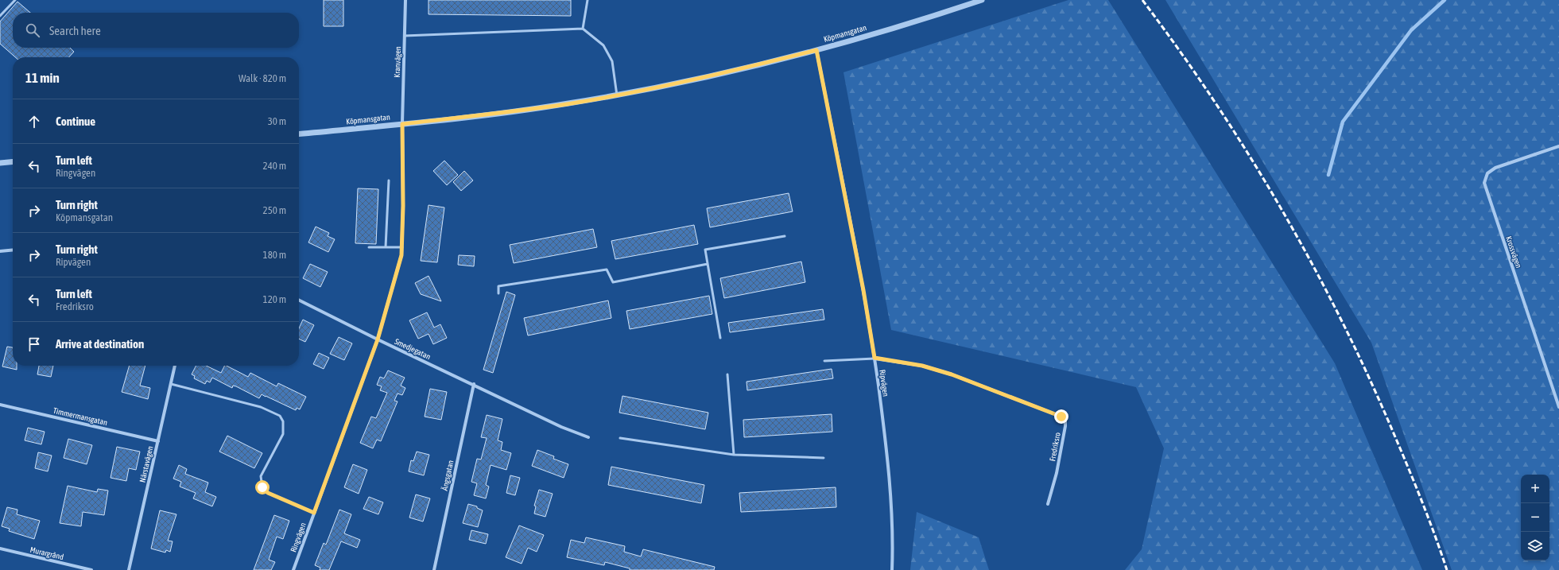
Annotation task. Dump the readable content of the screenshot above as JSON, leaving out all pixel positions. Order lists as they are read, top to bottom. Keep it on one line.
{"streets":{"street":["Köpmansgatan","Kranvägen","Krossvägen","Smedjegatan","Ripvägen","Timmermansgatan","Fredriksro","Närstavägen","Ängsgatan","Ringvägen","Murargränd"]},"crossings":[["Köpmansgatan","Kranvägen"],["Köpmansgatan","Ripvägen"],["Köpmansgatan","Ringvägen"],["Kranvägen","Ringvägen"],["Smedjegatan","Ängsgatan"],["Smedjegatan","Ringvägen"],["Ripvägen","Fredriksro"],["Timmermansgatan","Närstavägen"]],"page":{"search":"Search here","heading":["11 min","Walk · 820 m"],"list":[["Continue","30 m"],["Turn left","Ringvägen","240 m"],["Turn right","Köpmansgatan","250 m"],["Turn right","Ripvägen","180 m"],["Turn left","Fredriksro","120 m"],"Arrive at destination"],"map_buttons":["+","−"]}}
